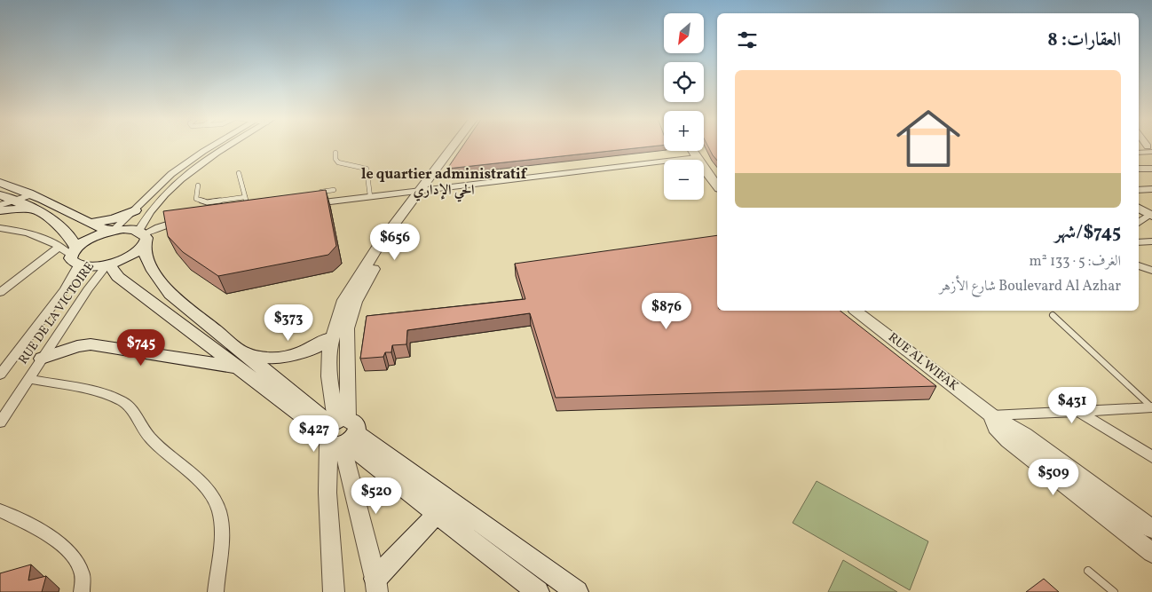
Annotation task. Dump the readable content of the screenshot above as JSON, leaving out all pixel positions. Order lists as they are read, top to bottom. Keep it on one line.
{"streets":{"street":["RUE DE LA VICTOIRE","RUE AL WIFAK"]},"districts":["le quartier administratif الحي الإداري"],"north":"bottom left","page":{"map_buttons":["+","−"],"heading":"العقارات: 8","list":[{"name":"$745/شهر","note":"الغرف: 5 · 133 m² · Boulevard Al Azhar شارع الأزهر"}],"price":["$656","$876","$373","$745","$431","$427","$509","$520"]}}
